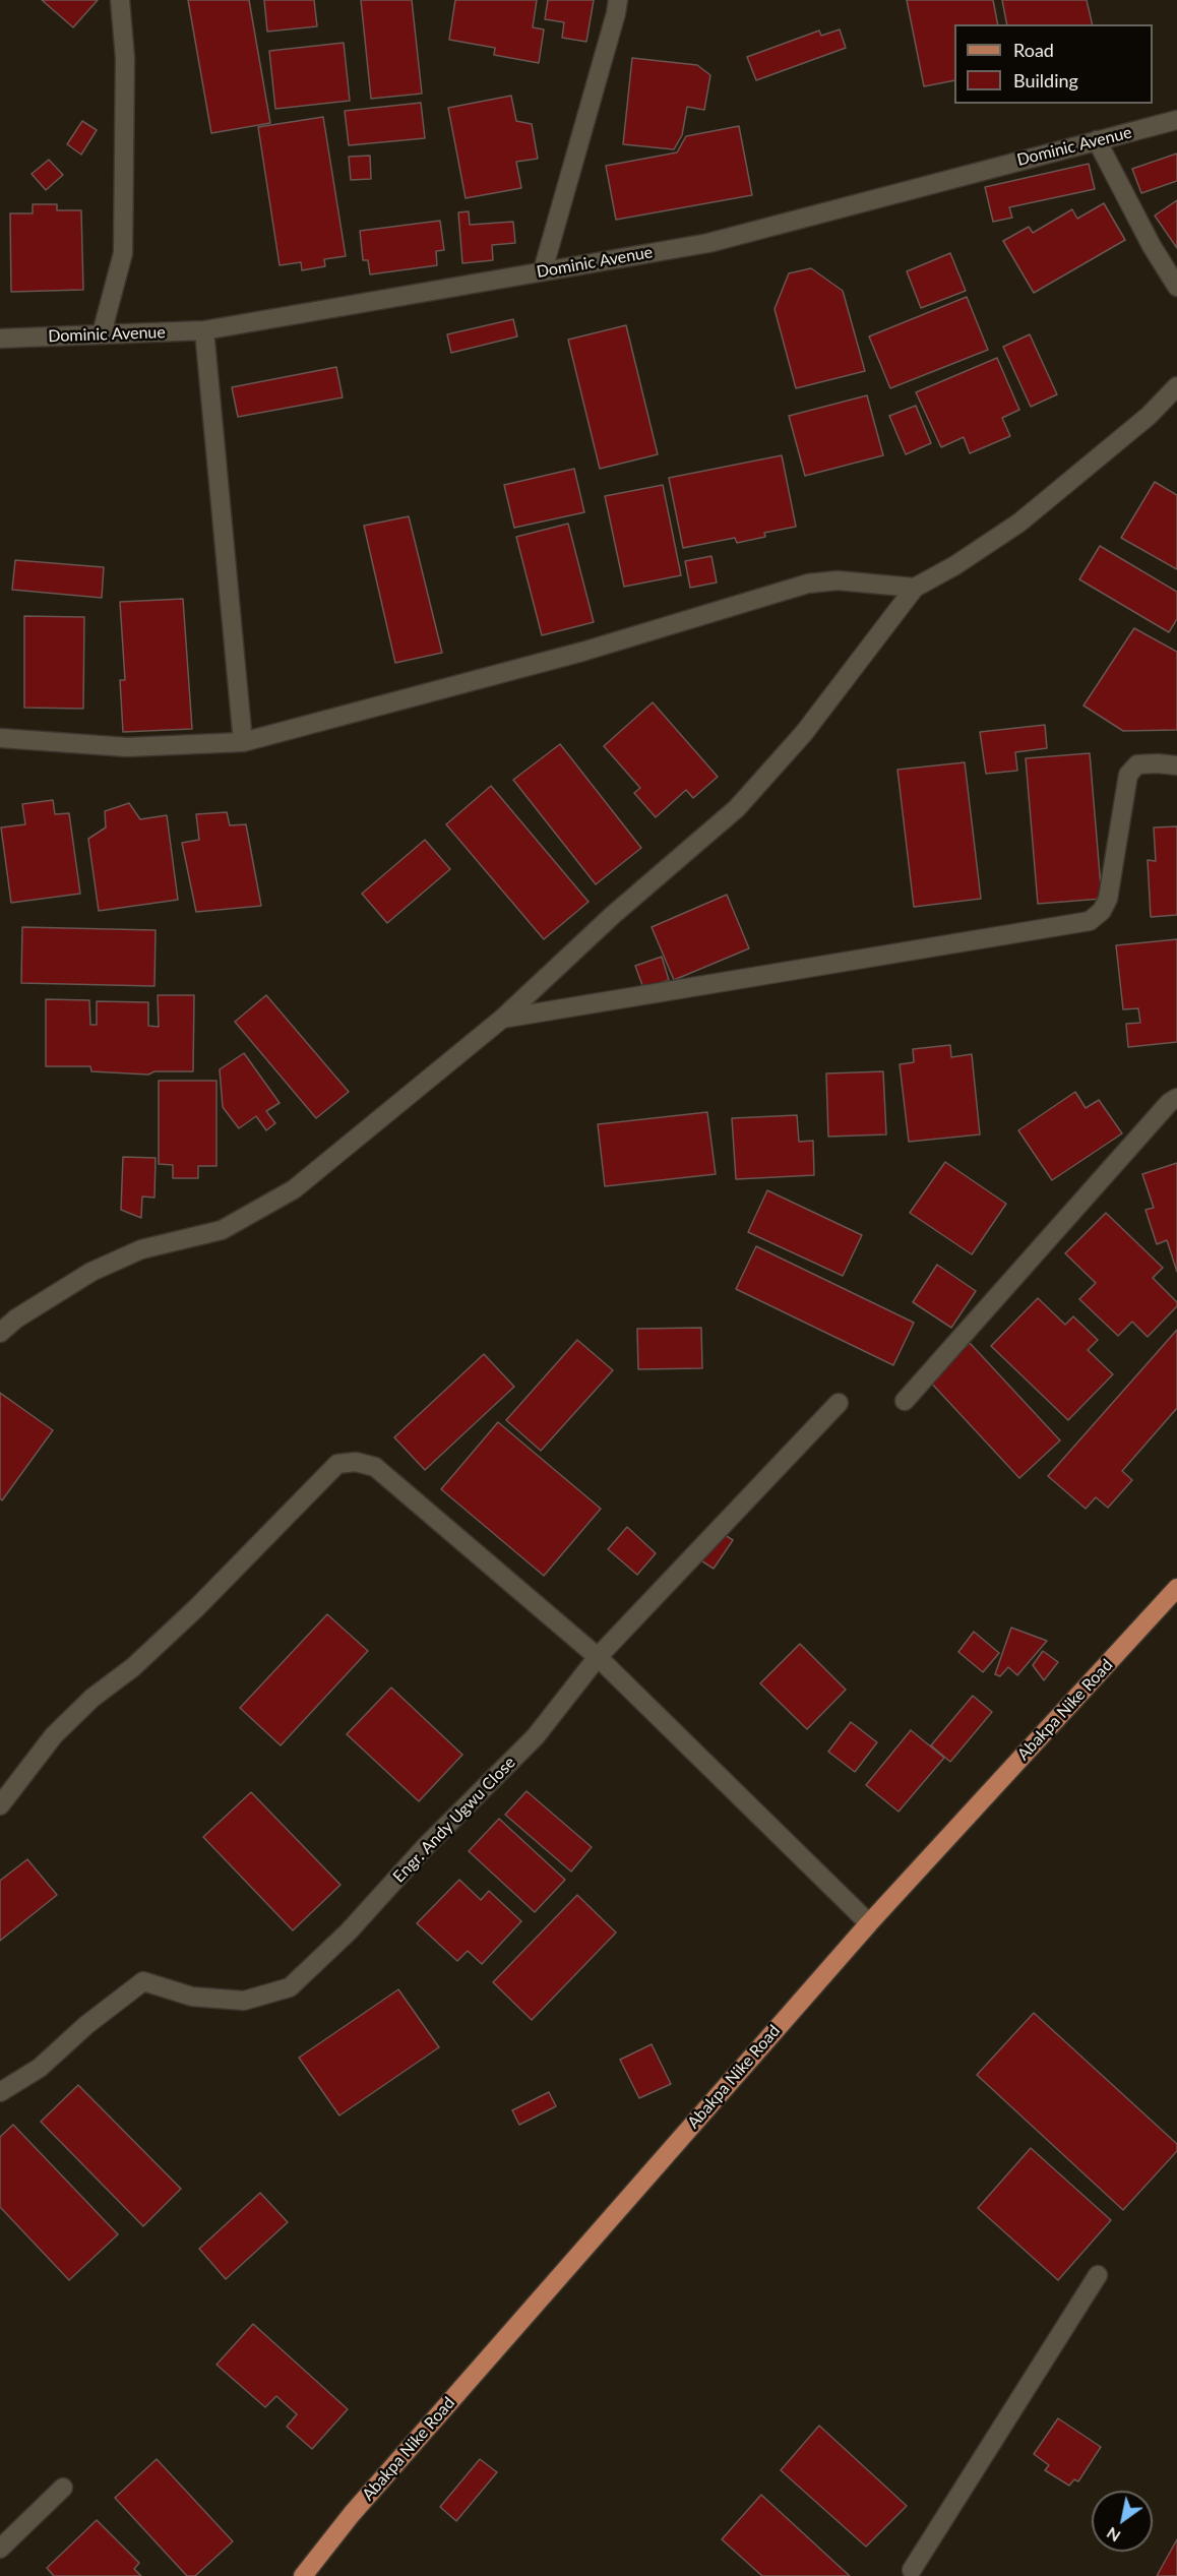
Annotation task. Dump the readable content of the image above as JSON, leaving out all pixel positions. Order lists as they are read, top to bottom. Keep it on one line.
{"streets":{"main road":["Abakpa Nike Road"],"street":["Dominic Avenue","Engr. Andy Ugwu Close"]},"legend":["Road","Building"],"north":"bottom left"}
